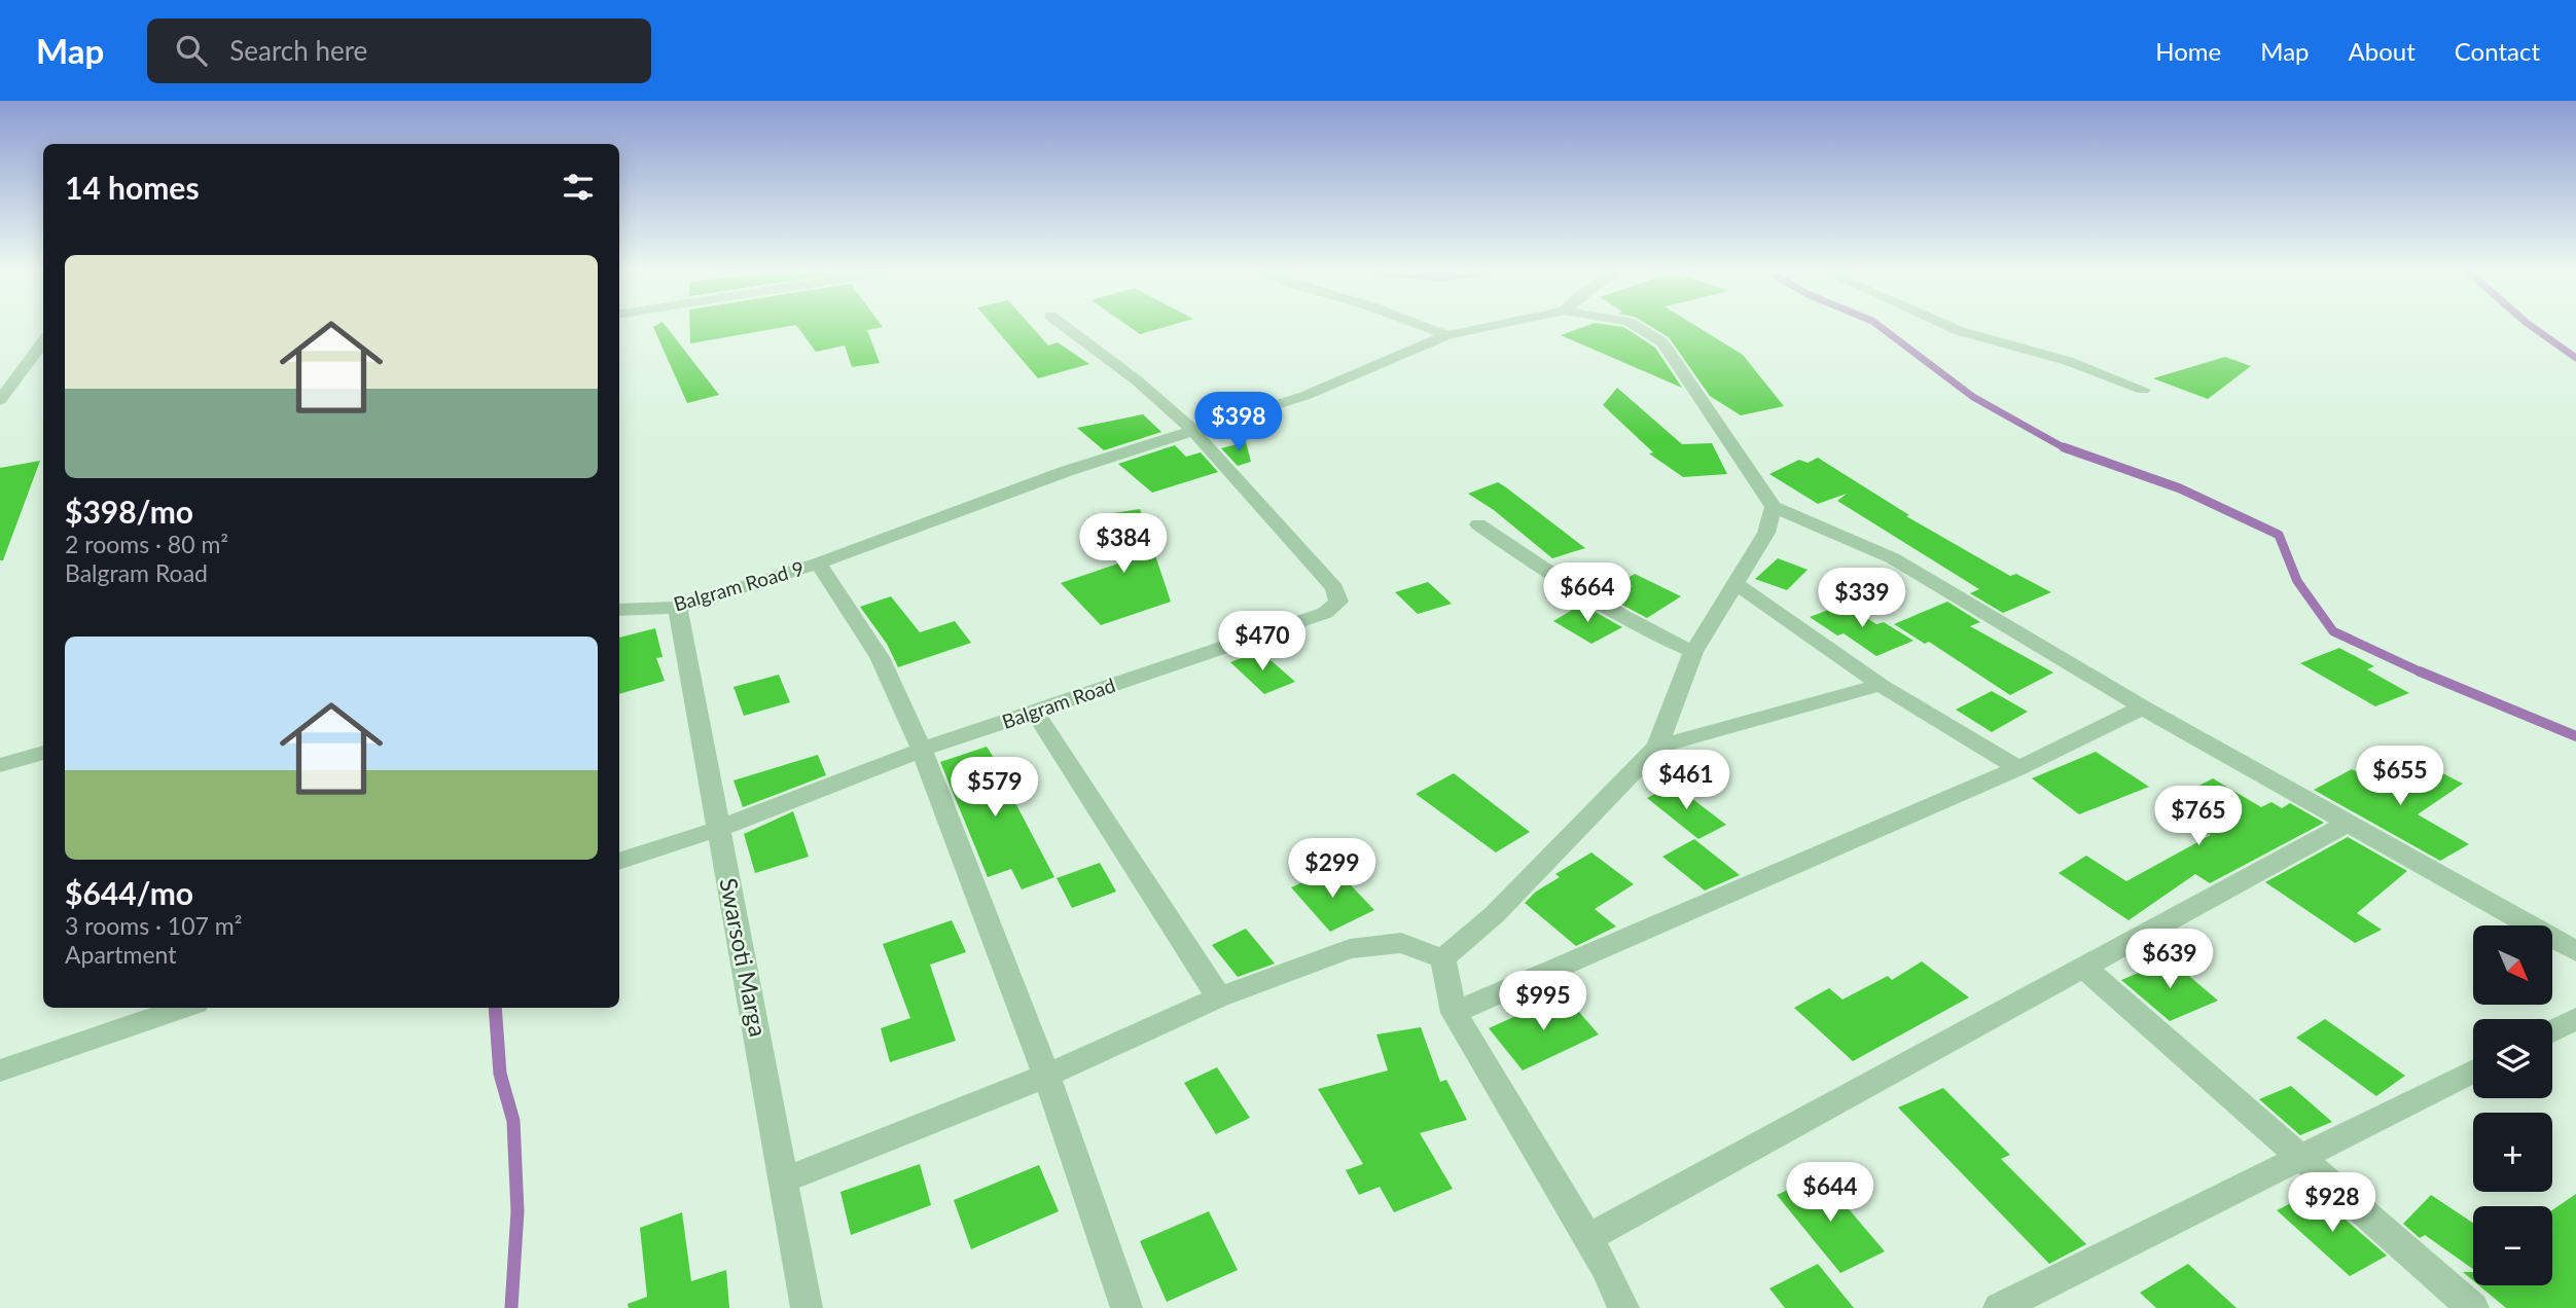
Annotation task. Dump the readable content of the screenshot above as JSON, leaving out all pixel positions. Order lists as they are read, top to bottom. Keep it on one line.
{"streets":{"street":["Balgram Road 9","Balgram Road","Swarsoti Marga"]},"crossings":[["Balgram Road 9","Balgram Road"],["Balgram Road 9","Swarsoti Marga"],["Balgram Road","Swarsoti Marga"]],"north":"bottom right","page":{"header":"Map","search":"Search here","nav":["Home","Map","About","Contact"],"heading":"14 homes","list":[{"name":"$398/mo","note":"2 rooms · 80 m² · Balgram Road"},{"name":"$644/mo","note":"3 rooms · 107 m² · Apartment"}],"price":["$398","$384","$664","$339","$470","$655","$461","$579","$765","$299","$639","$995","$644","$928"],"map_buttons":["+","−"]}}
